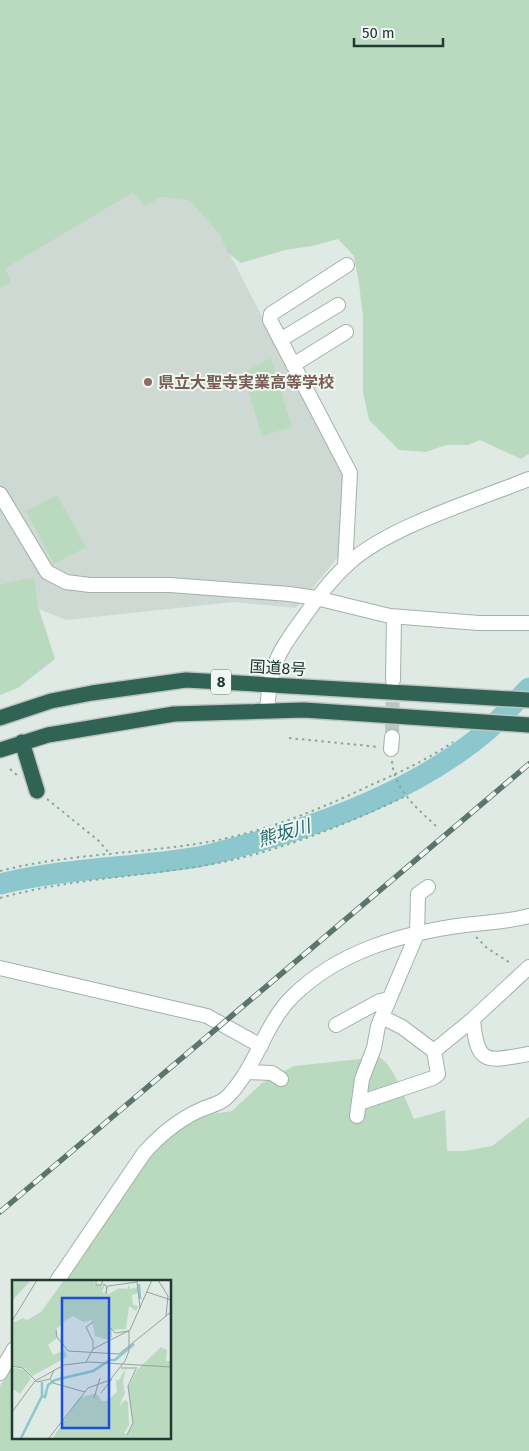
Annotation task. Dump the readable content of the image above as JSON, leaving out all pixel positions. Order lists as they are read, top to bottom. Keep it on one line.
{"streets":{"highway":["国道8号","8"]},"water":["熊坂川"],"places":["県立大聖寺実業高等学校"],"scale_bar":"50 m"}
